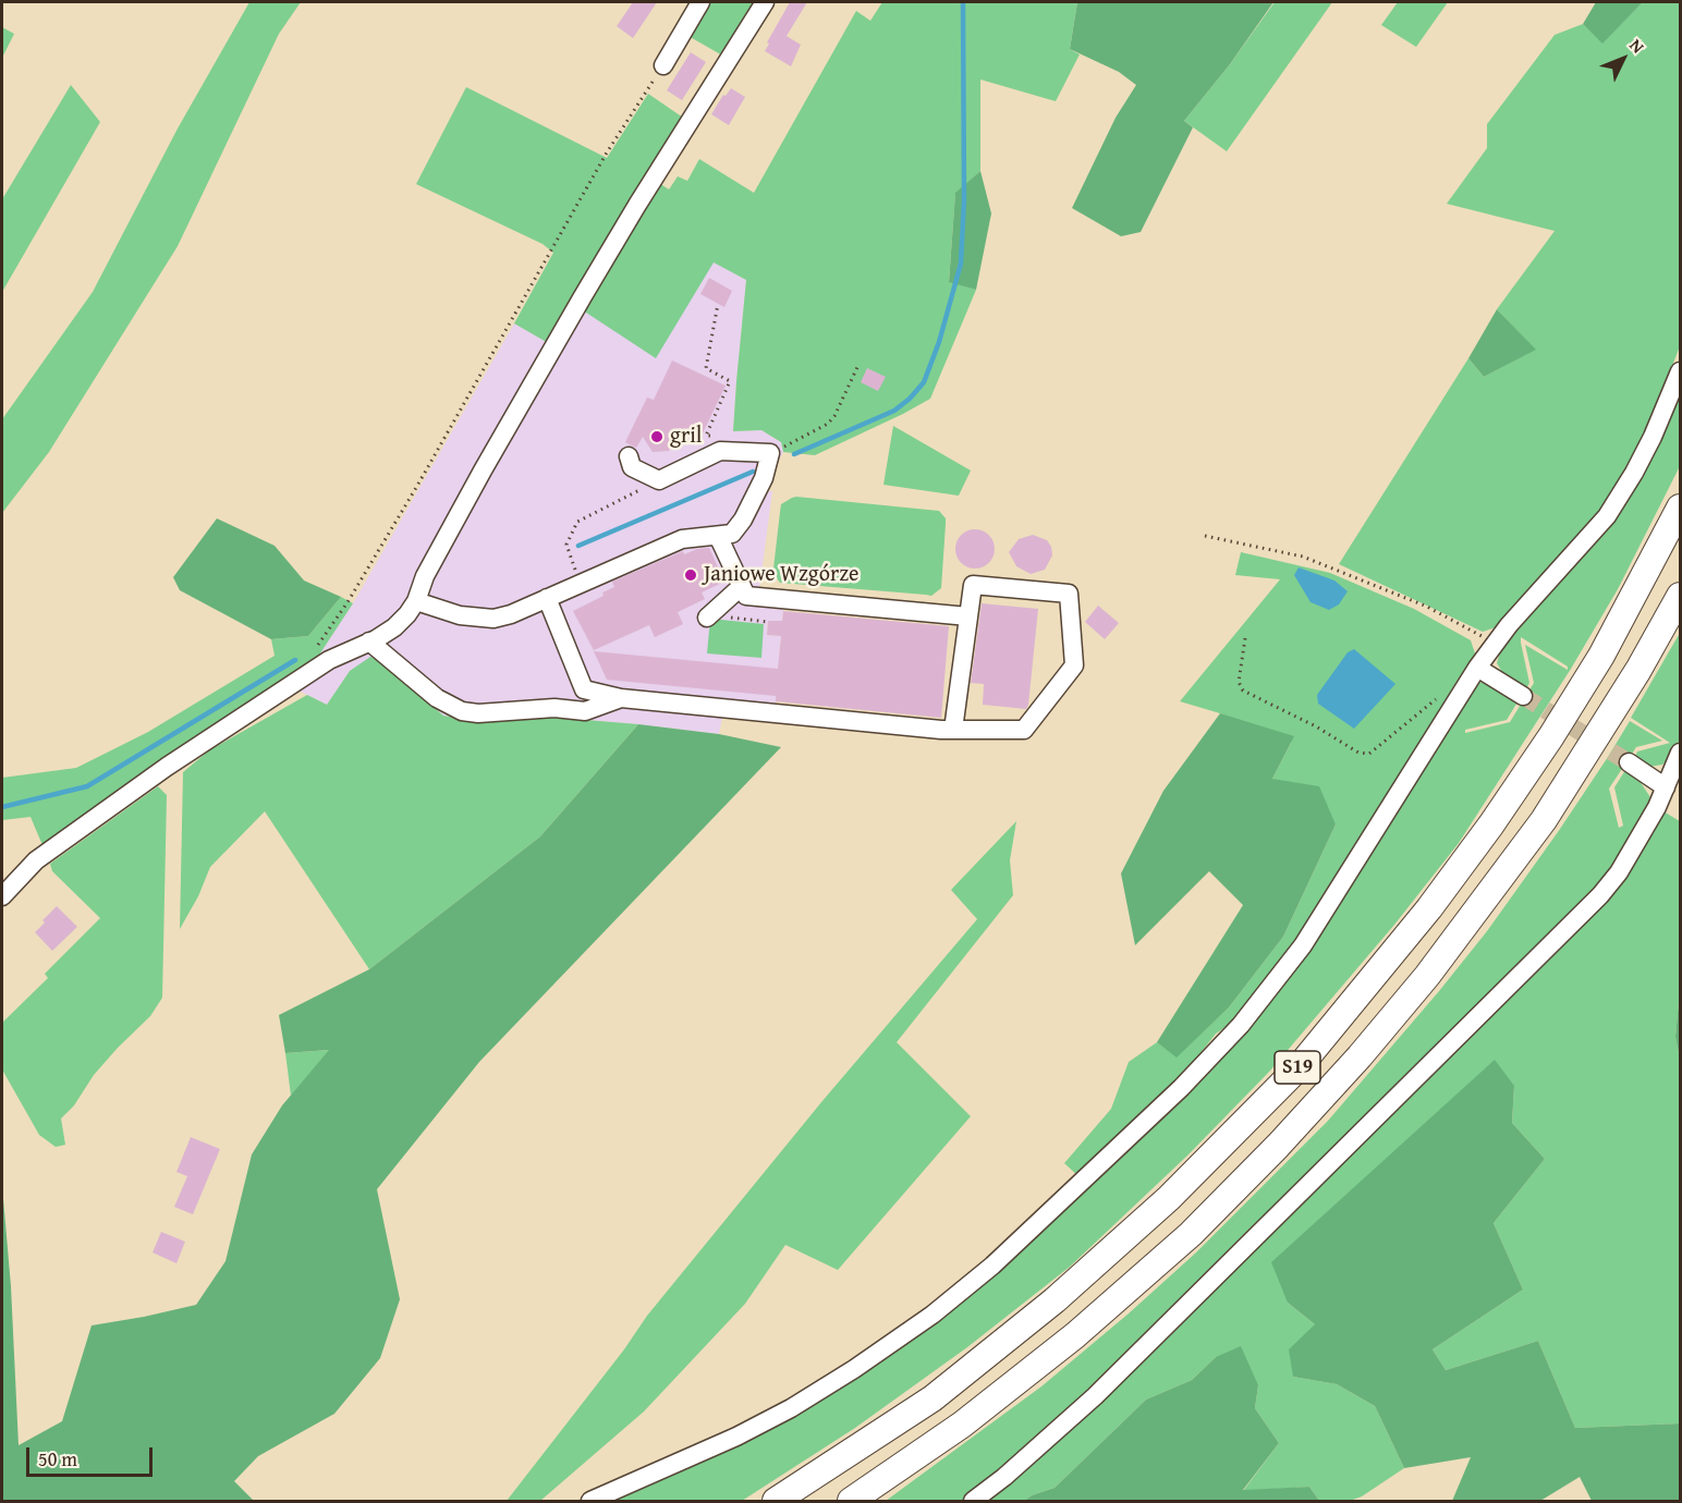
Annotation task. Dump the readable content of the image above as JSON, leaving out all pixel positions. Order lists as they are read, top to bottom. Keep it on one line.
{"streets":{"highway":["S19"]},"places":["gril","Janiowe Wzgórze"],"scale_bar":"50 m","north":"top right"}
